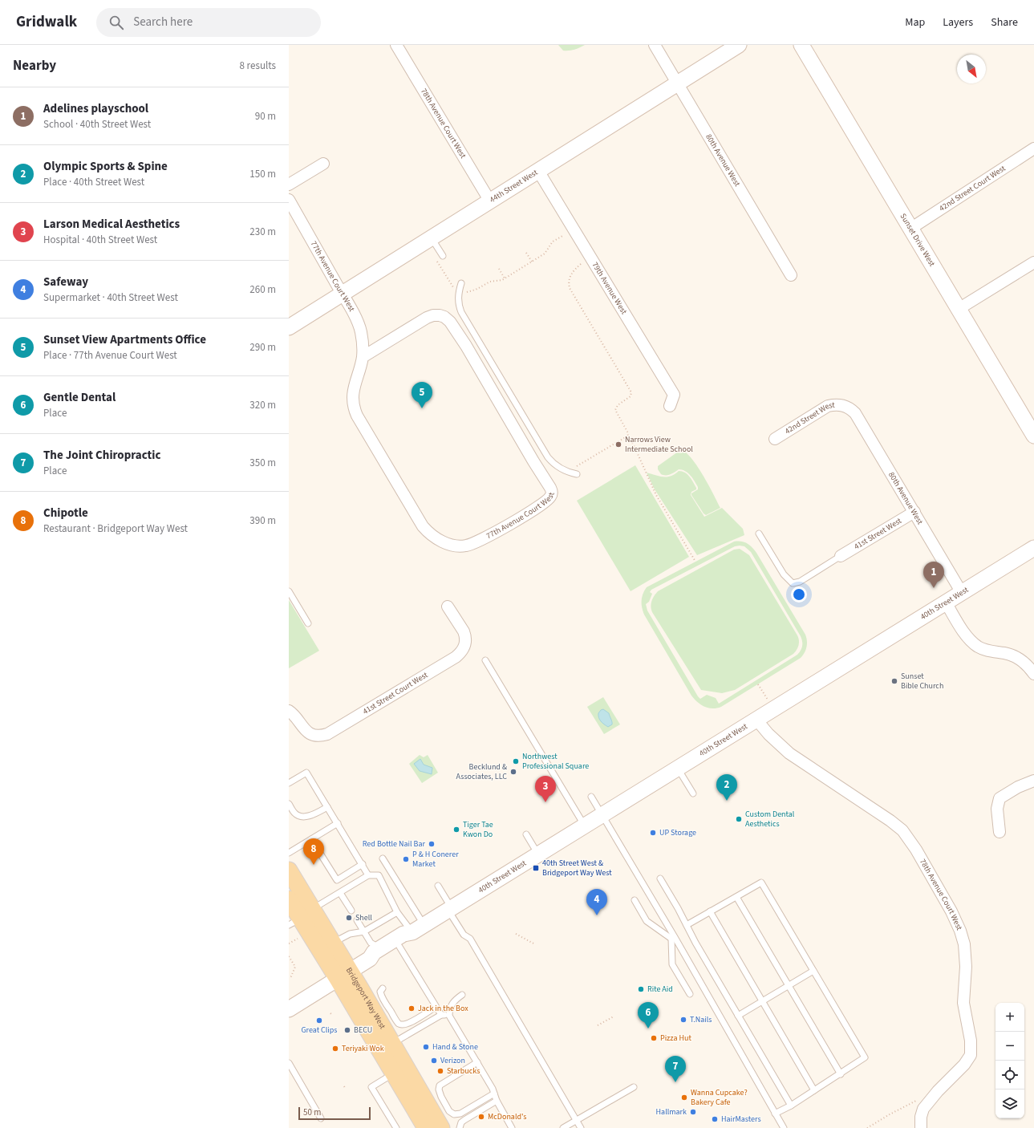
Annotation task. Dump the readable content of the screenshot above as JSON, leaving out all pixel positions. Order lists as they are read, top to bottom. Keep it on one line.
{"streets":{"main road":["Bridgeport Way West"],"street":["78th Avenue Court West","80th Avenue West","44th Street West","42nd Street Court West","Sunset Drive West","77th Avenue Court West","79th Avenue West","42nd Street West","41st Street West","40th Street West","41st Street Court West"]},"crossings":[["78th Avenue Court West","44th Street West"],["78th Avenue Court West","40th Street West"],["80th Avenue West","44th Street West"],["80th Avenue West","42nd Street West"],["80th Avenue West","41st Street West"],["80th Avenue West","40th Street West"],["44th Street West","77th Avenue Court West"],["44th Street West","79th Avenue West"],["42nd Street Court West","Sunset Drive West"],["40th Street West","Bridgeport Way West"]],"places":{"other":["Narrows View Intermediate School","Sunset Bible Church","Northwest Professional Square","Becklund & Associates, LLC","Custom Dental Aesthetics","Tiger Tae Kwon Do","UP Storage","Red Bottle Nail Bar","P & H Conerer Market","Shell","Rite Aid","Jack in the Box","T.Nails","Great Clips","BECU","Pizza Hut","Hand & Stone","Teriyaki Wok","Verizon","Starbucks","Wanna Cupcake? Bakery Cafe","Hallmark","McDonald's","HairMasters"],"transit":["40th Street West & Bridgeport Way West"]},"scale_bar":"50 m","north":"bottom right","page":{"header":"Gridwalk","search":"Search here","nav":["Map","Layers","Share"],"heading":["Nearby","8 results"],"list":[{"mark":"1","name":"Adelines playschool","note":"School · 40th Street West","value":"90 m"},{"mark":"2","name":"Olympic Sports & Spine","note":"Place · 40th Street West","value":"150 m"},{"mark":"3","name":"Larson Medical Aesthetics","note":"Hospital · 40th Street West","value":"230 m"},{"mark":"4","name":"Safeway","note":"Supermarket · 40th Street West","value":"260 m"},{"mark":"5","name":"Sunset View Apartments Office","note":"Place · 77th Avenue Court West","value":"290 m"},{"mark":"6","name":"Gentle Dental","note":"Place","value":"320 m"},{"mark":"7","name":"The Joint Chiropractic","note":"Place","value":"350 m"},{"mark":"8","name":"Chipotle","note":"Restaurant · Bridgeport Way West","value":"390 m"}],"pins":["5","1","2","3","8","4","6","7"],"map_buttons":["+","−"],"scale":"50 m"}}
